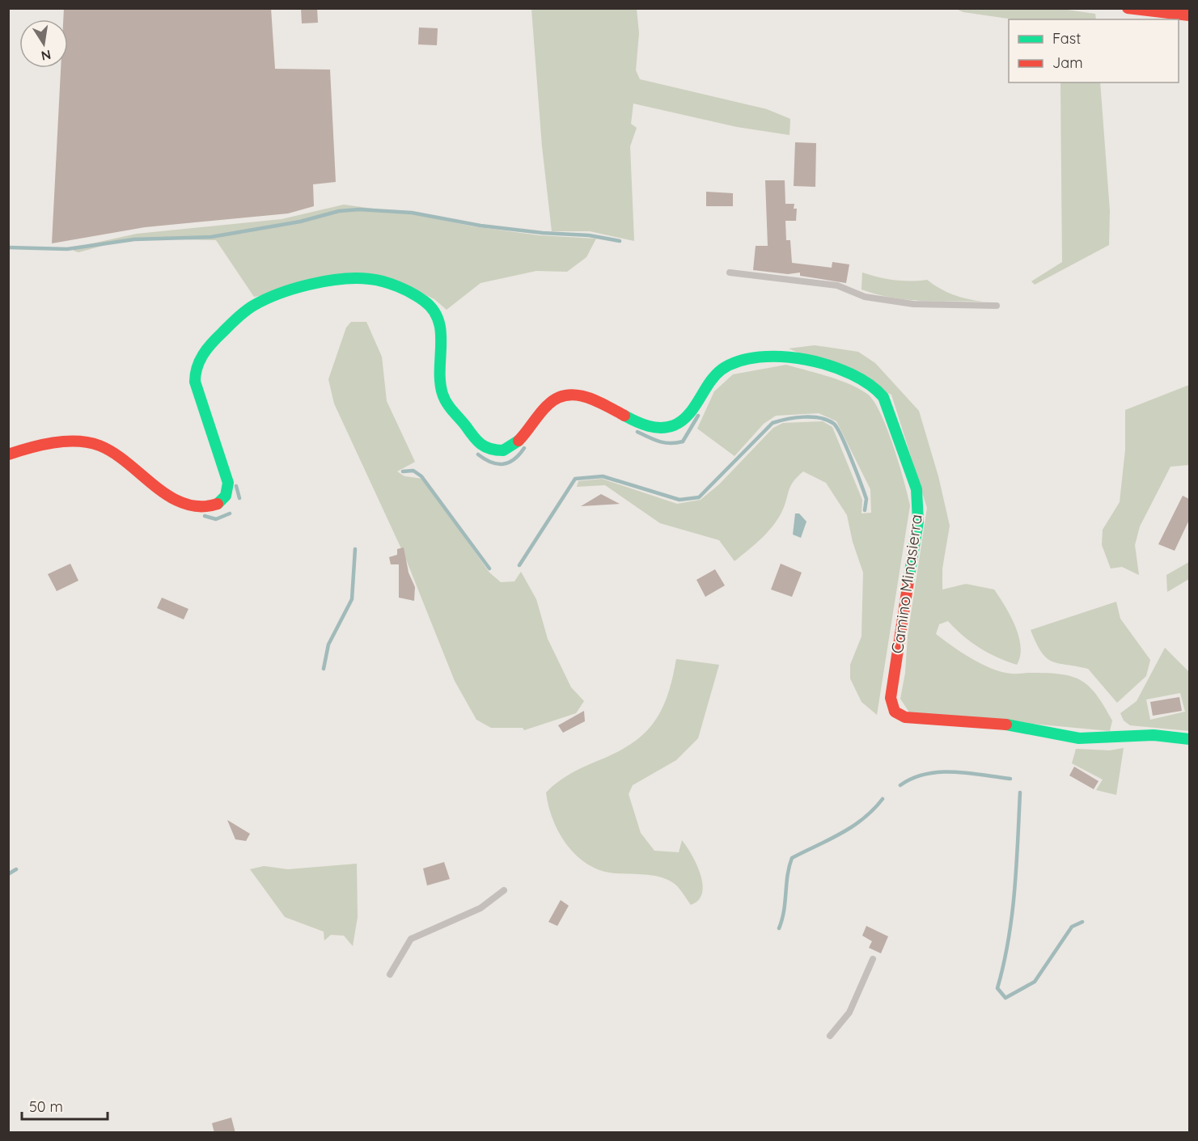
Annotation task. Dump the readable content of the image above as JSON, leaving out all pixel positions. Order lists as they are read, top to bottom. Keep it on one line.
{"streets":{"main road":["Camino Minasierra"]},"legend":["Fast","Jam"],"scale_bar":"50 m","north":"bottom"}
